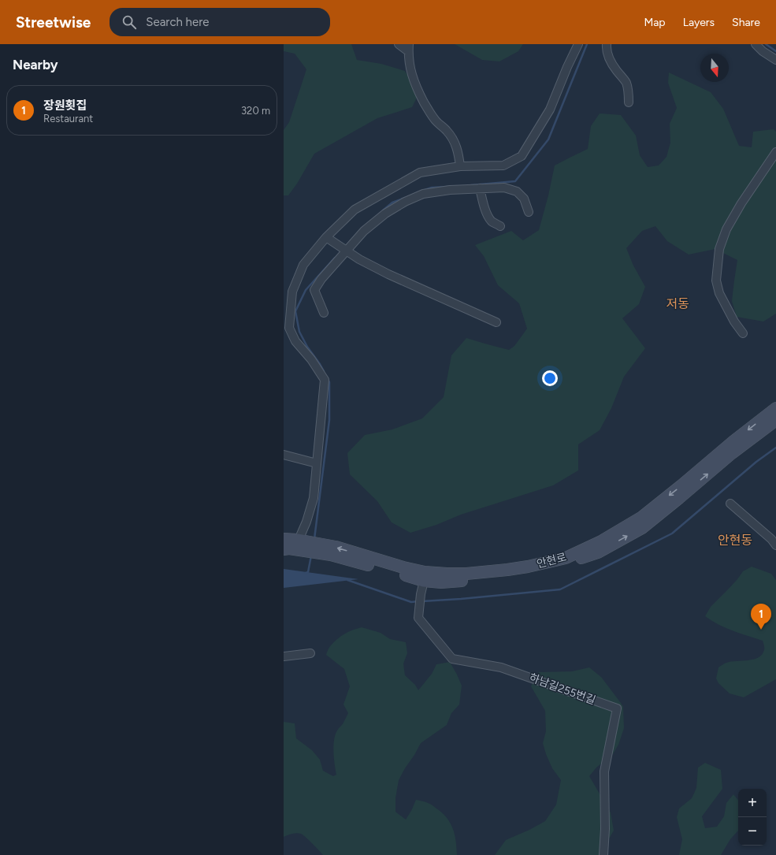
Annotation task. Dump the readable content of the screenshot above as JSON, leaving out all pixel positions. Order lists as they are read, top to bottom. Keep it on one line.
{"streets":{"street":["안현로","하남길255번길"]},"crossings":[["안현로","하남길255번길"]],"districts":["저동","안현동"],"north":"bottom","page":{"header":"Streetwise","search":"Search here","nav":["Map","Layers","Share"],"heading":"Nearby","list":[{"mark":"1","name":"장원횟집","note":"Restaurant","value":"320 m"}],"pins":"1","map_buttons":["+","−"]}}
